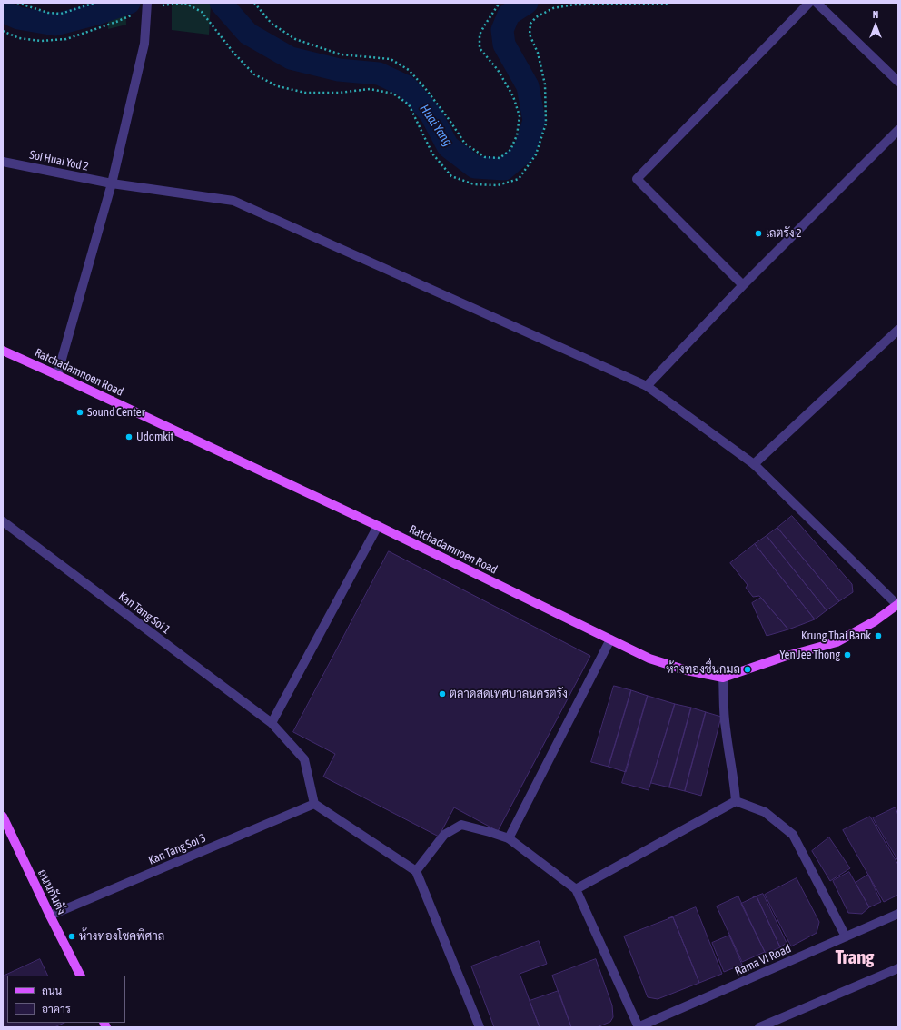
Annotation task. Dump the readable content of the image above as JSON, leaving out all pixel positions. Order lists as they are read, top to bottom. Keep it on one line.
{"streets":{"main road":["Ratchadamnoen Road","ถนนกันตัง"],"street":["Soi Huai Yod 2","Kan Tang Soi 1","Kan Tang Soi 3","Rama VI Road"]},"crossings":[["Kan Tang Soi 1","Kan Tang Soi 3"],["Kan Tang Soi 3","ถนนกันตัง"]],"districts":["Trang"],"water":["Huai Yang"],"places":["เลตรัง 2","Sound Center","Udomkit","Krung Thai Bank","Yen Jee Thong","ห้างทองชื่นกมล","ตลาดสดเทศบาลนครตรัง","ห้างทองโชคพิศาล"],"legend":["ถนน","อาคาร"],"north":"top"}
